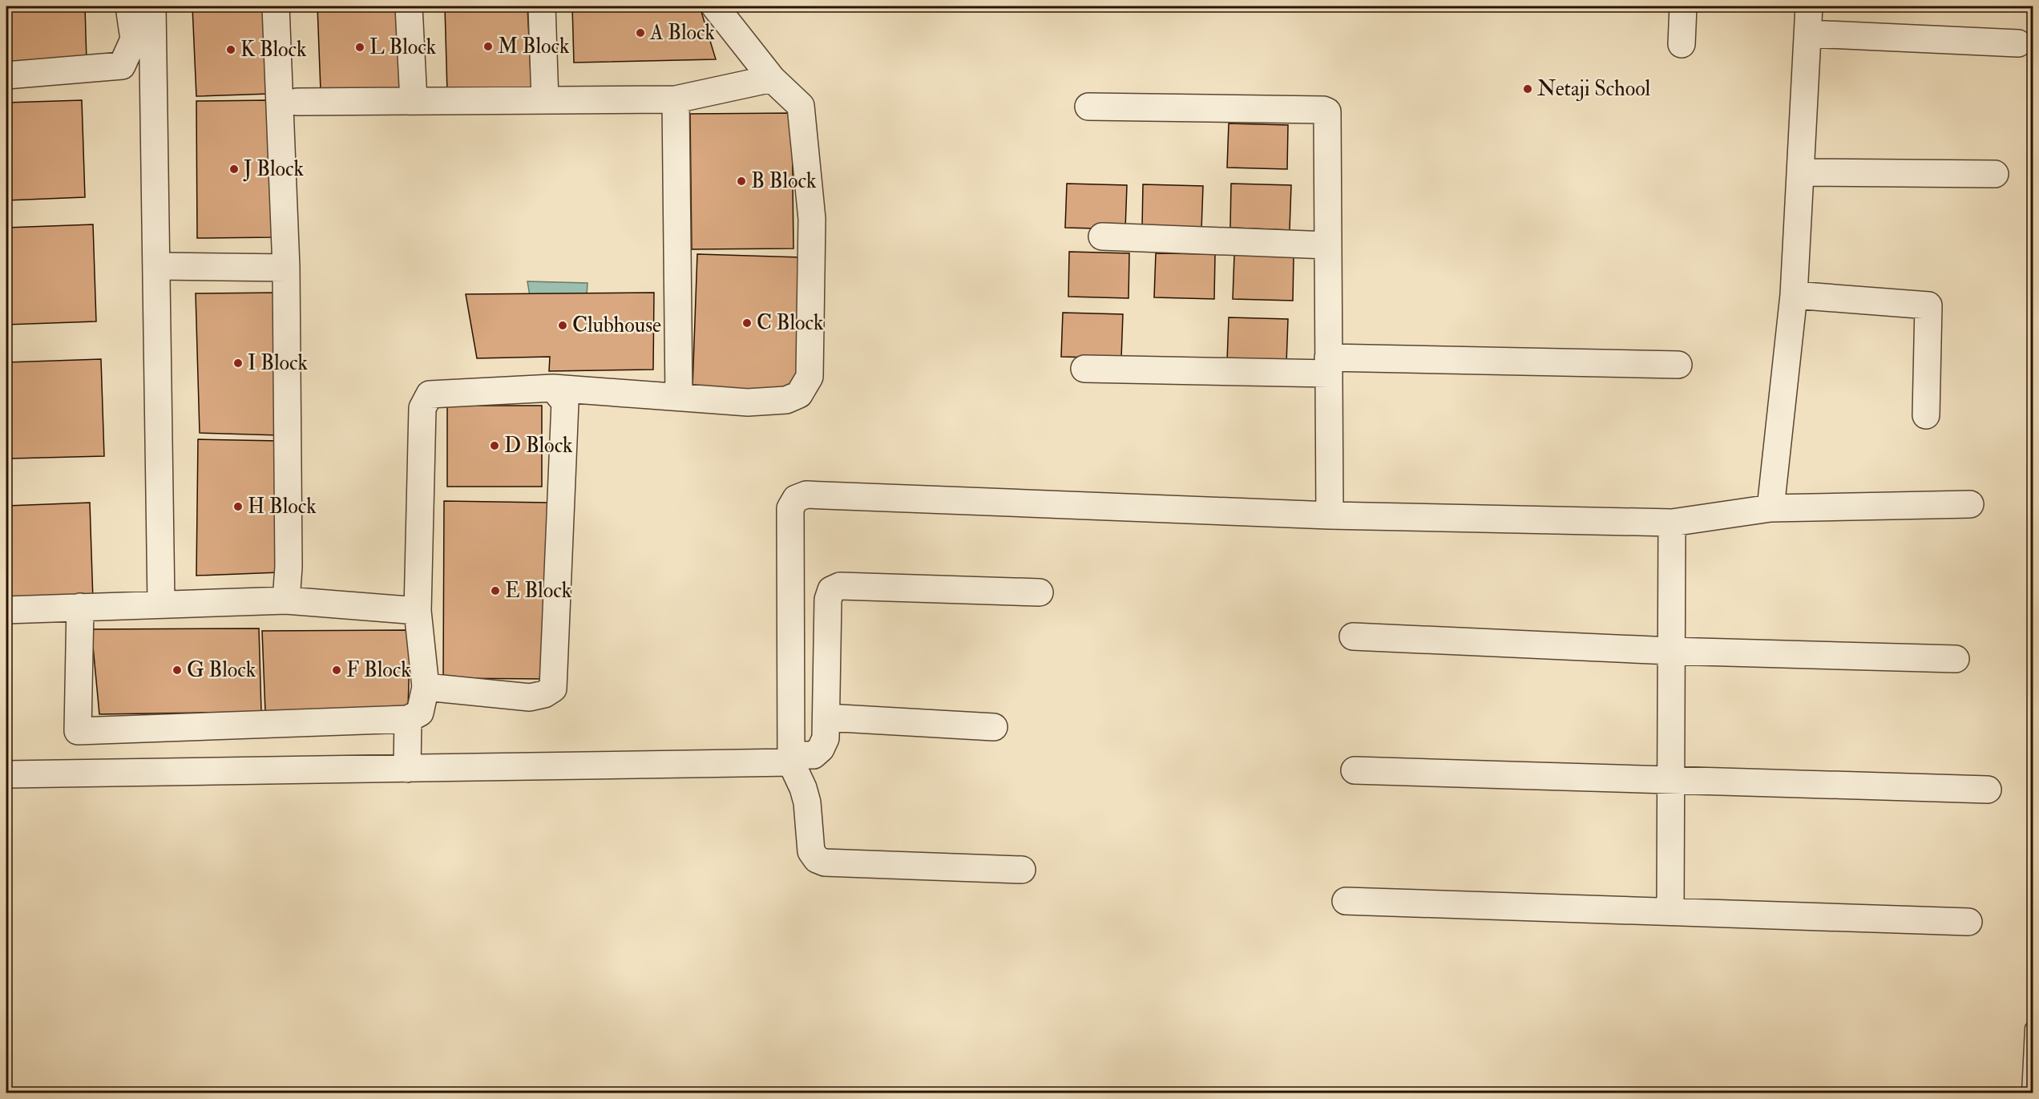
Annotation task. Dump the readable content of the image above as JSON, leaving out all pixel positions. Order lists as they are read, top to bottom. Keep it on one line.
{"places":["A Block","M Block","L Block","K Block","Netaji School","J Block","B Block","C Block","Clubhouse","I Block","D Block","H Block","E Block","G Block","F Block"]}
